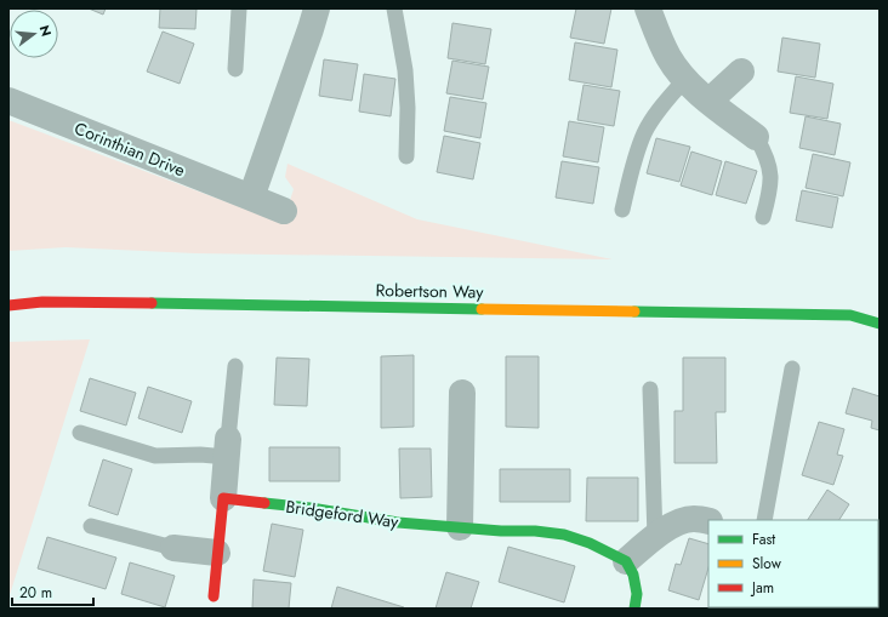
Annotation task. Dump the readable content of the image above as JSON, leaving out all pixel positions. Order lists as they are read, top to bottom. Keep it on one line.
{"streets":{"main road":["Robertson Way","Bridgeford Way"],"street":["Corinthian Drive"]},"legend":["Fast","Slow","Jam"],"scale_bar":"20 m","north":"right"}
